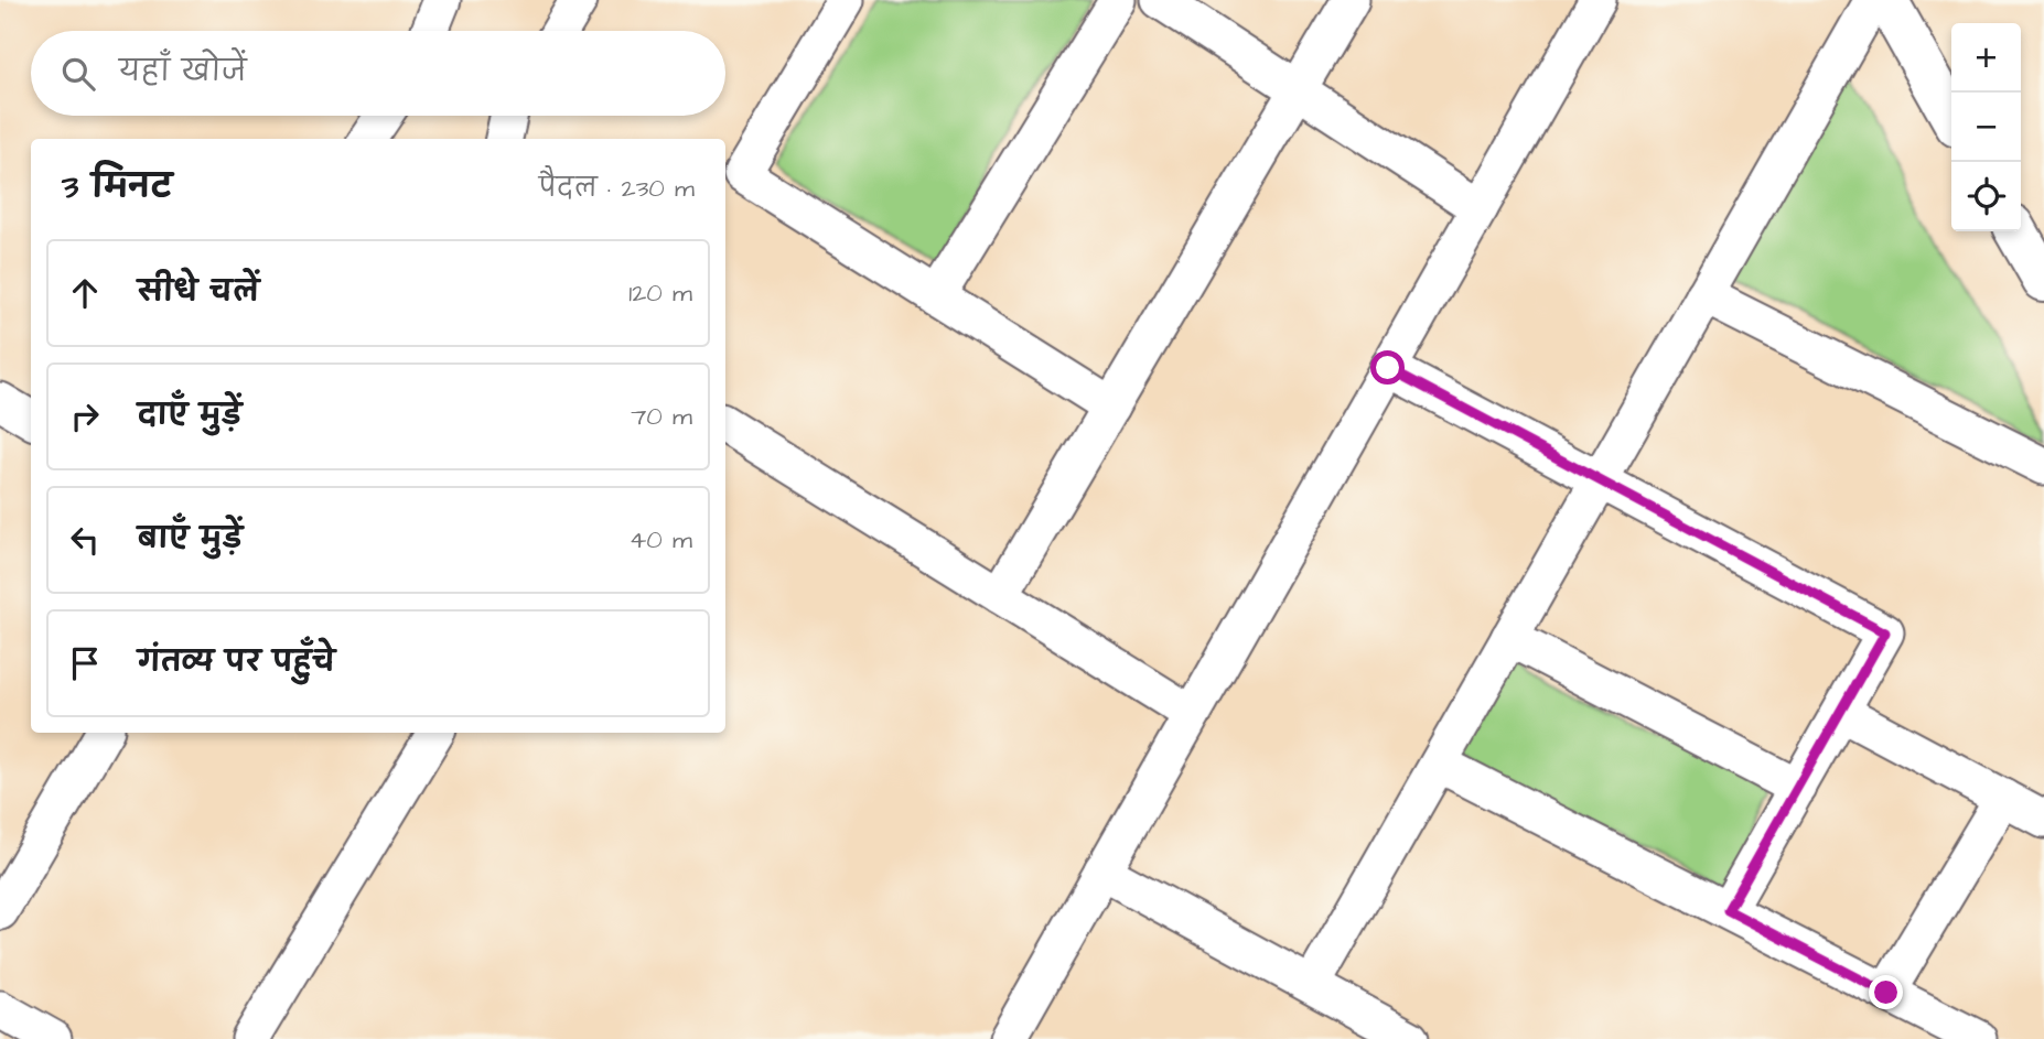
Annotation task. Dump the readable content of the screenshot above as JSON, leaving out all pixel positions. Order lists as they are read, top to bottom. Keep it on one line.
{"page":{"map_buttons":["+","−"],"search":"यहाँ खोजें","heading":["3 मिनट","पैदल · 230 m"],"list":[["सीधे चलें","120 m"],["दाएँ मुड़ें","70 m"],["बाएँ मुड़ें","40 m"],"गंतव्य पर पहुँचे"]}}
